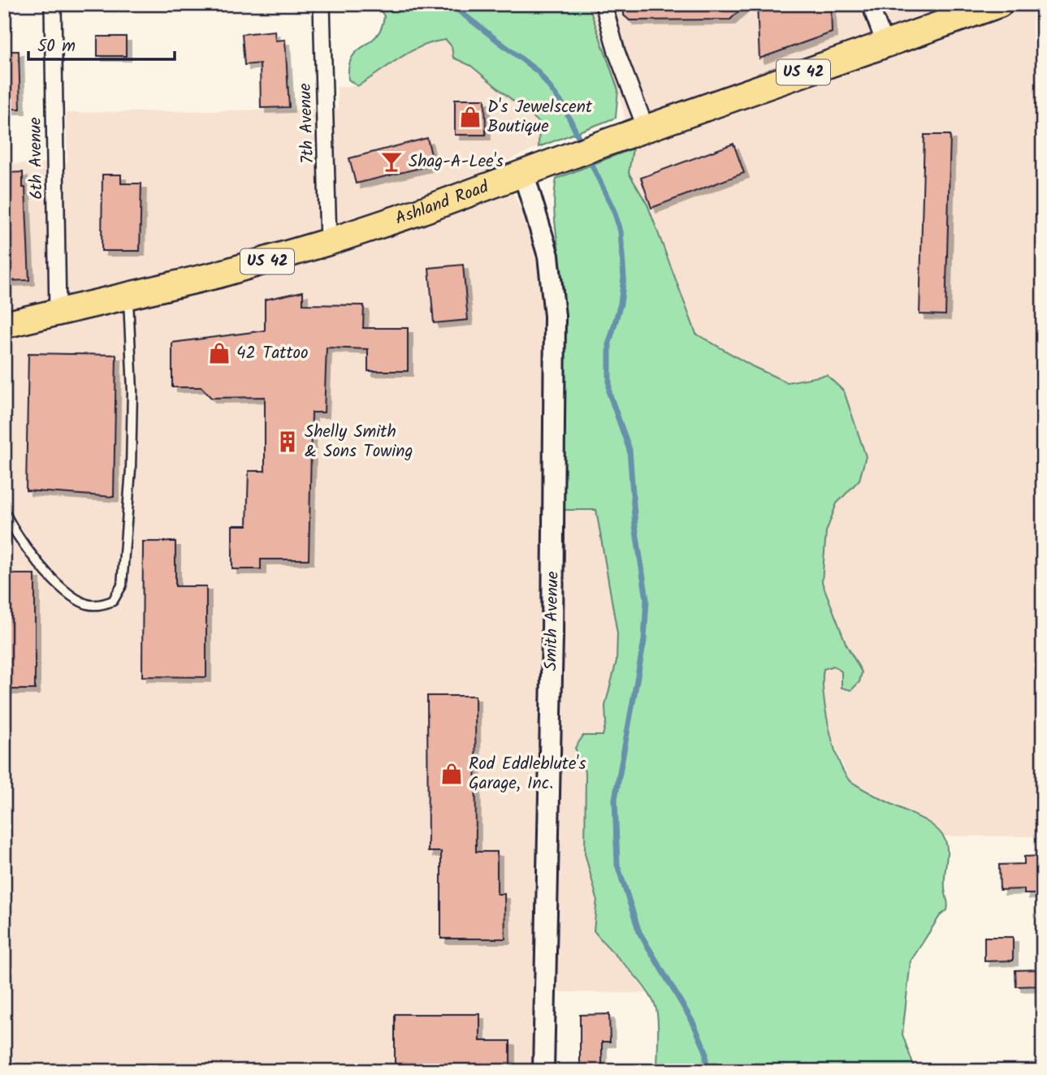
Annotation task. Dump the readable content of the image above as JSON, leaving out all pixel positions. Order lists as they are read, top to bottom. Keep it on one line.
{"streets":{"main road":["US 42","Ashland Road"],"street":["7th Avenue","6th Avenue","Smith Avenue"]},"crossings":[["7th Avenue","Ashland Road"],["6th Avenue","Ashland Road"],["Ashland Road","Smith Avenue"]],"places":{"shop":["D's Jewelscent Boutique","42 Tattoo","Rod Eddleblute's Garage, Inc."],"bar":["Shag-A-Lee's"],"building":["Shelly Smith & Sons Towing"]},"scale_bar":"50 m"}
